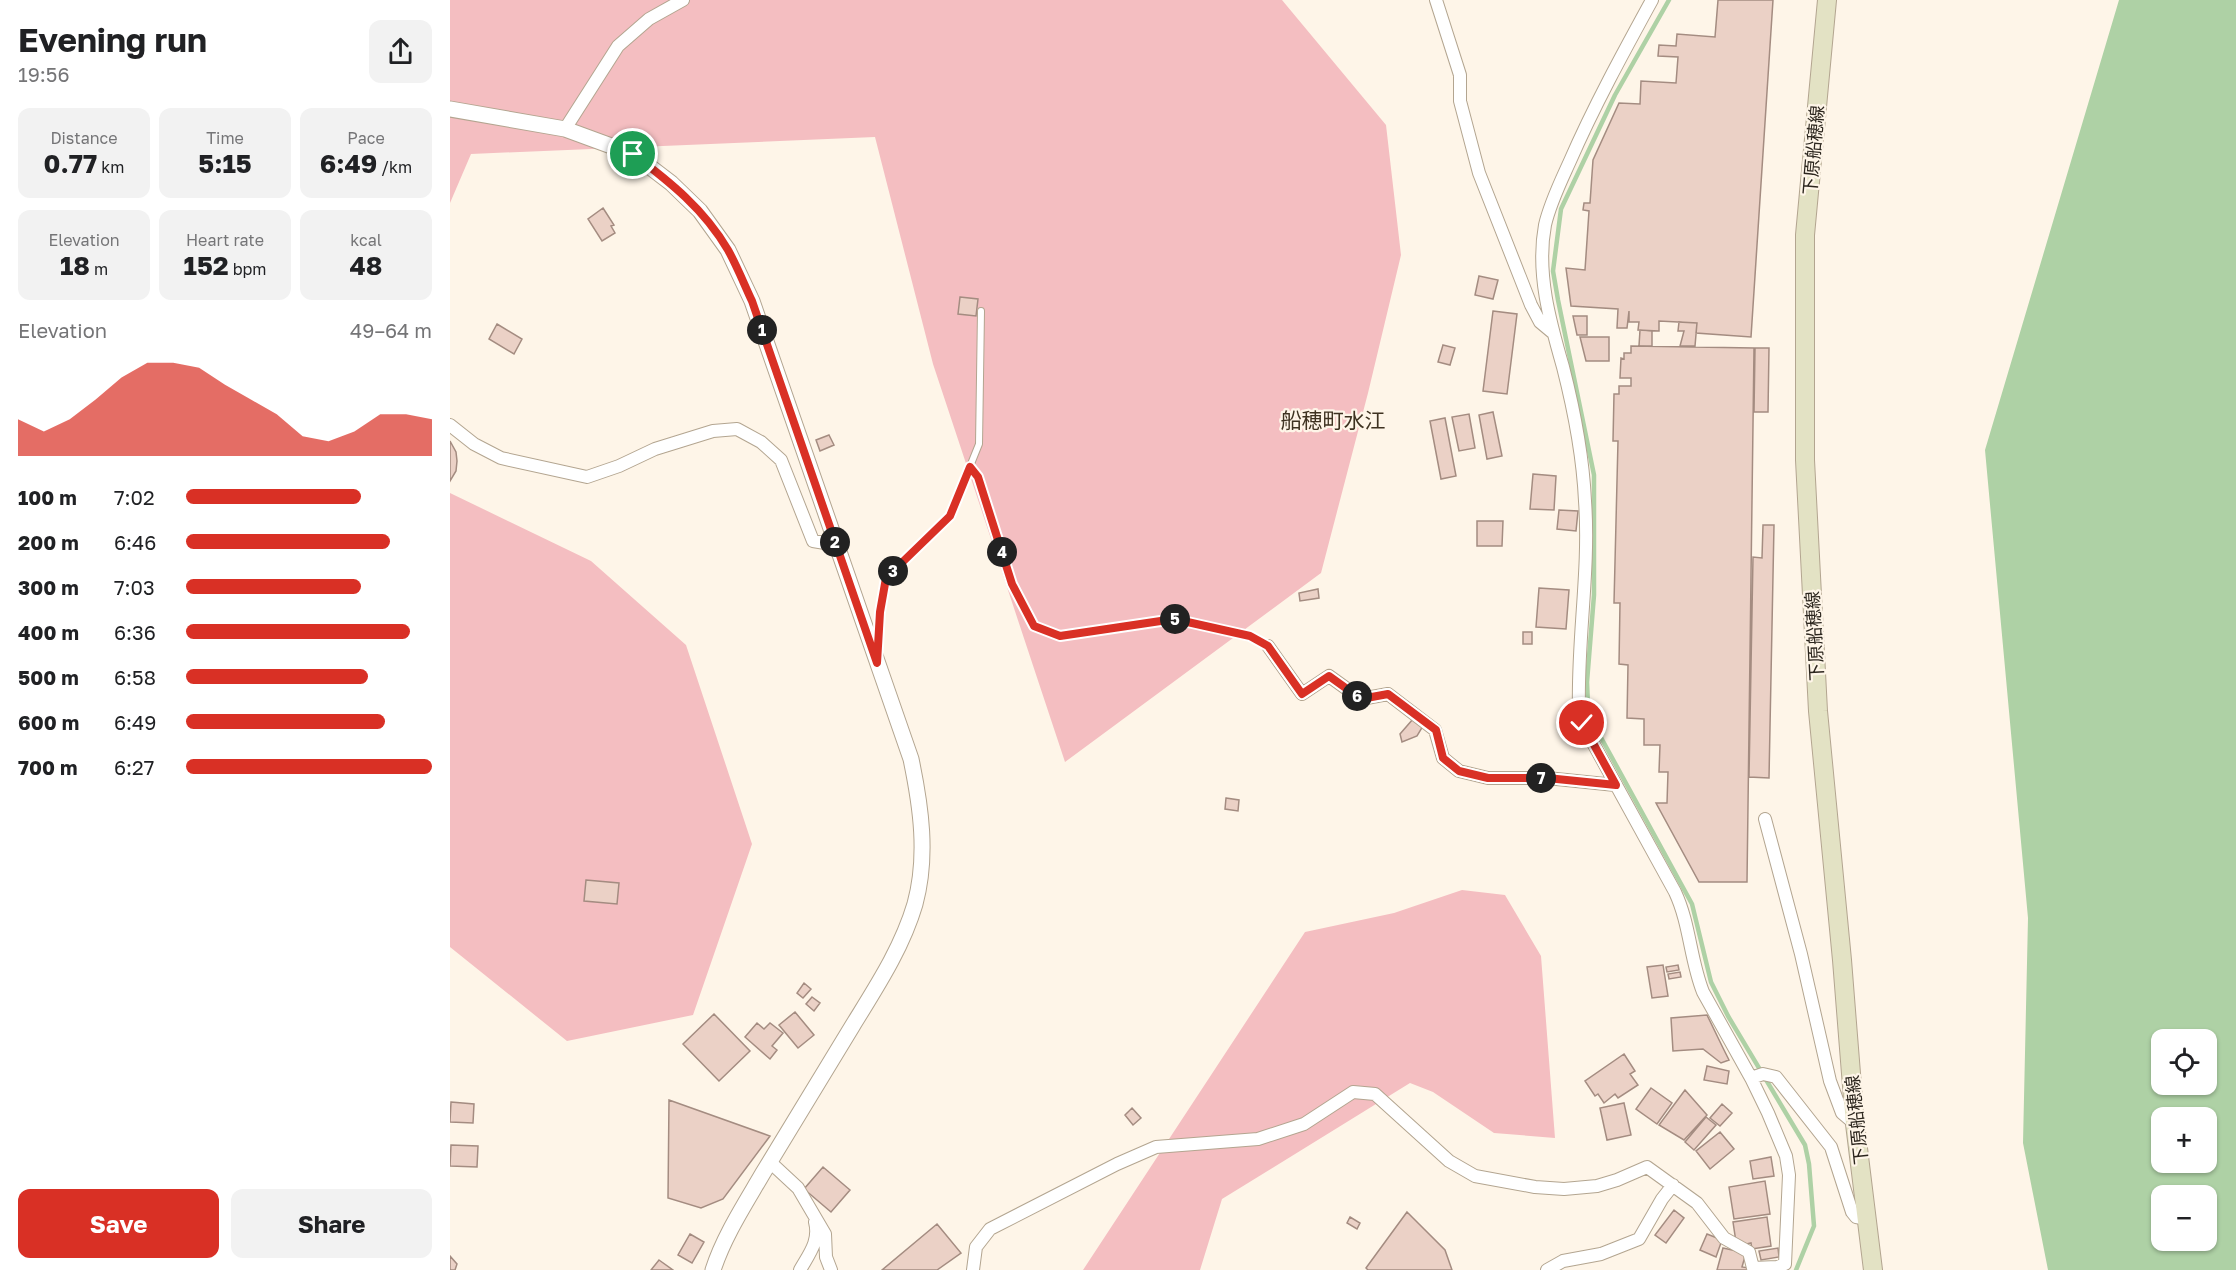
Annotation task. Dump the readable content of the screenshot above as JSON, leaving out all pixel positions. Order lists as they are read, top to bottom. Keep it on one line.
{"streets":{"main road":["下原船穂線"]},"districts":["船穂町水江"],"page":{"heading":["Evening run","19:56"],"stats":[["Distance","0.77 km"],["Time","5:15"],["Pace","6:49 /km"],["Elevation","18 m"],["Heart rate","152 bpm"],["kcal","48"]],"chart":["Elevation","49–64 m"],"pins":["1","2","4","3","5","6","7"],"list":[{"name":"100 m","note":"7:02"},{"name":"200 m","note":"6:46"},{"name":"300 m","note":"7:03"},{"name":"400 m","note":"6:36"},{"name":"500 m","note":"6:58"},{"name":"600 m","note":"6:49"},{"name":"700 m","note":"6:27"}],"map_buttons":["+","−"],"buttons":["Save","Share"]}}
